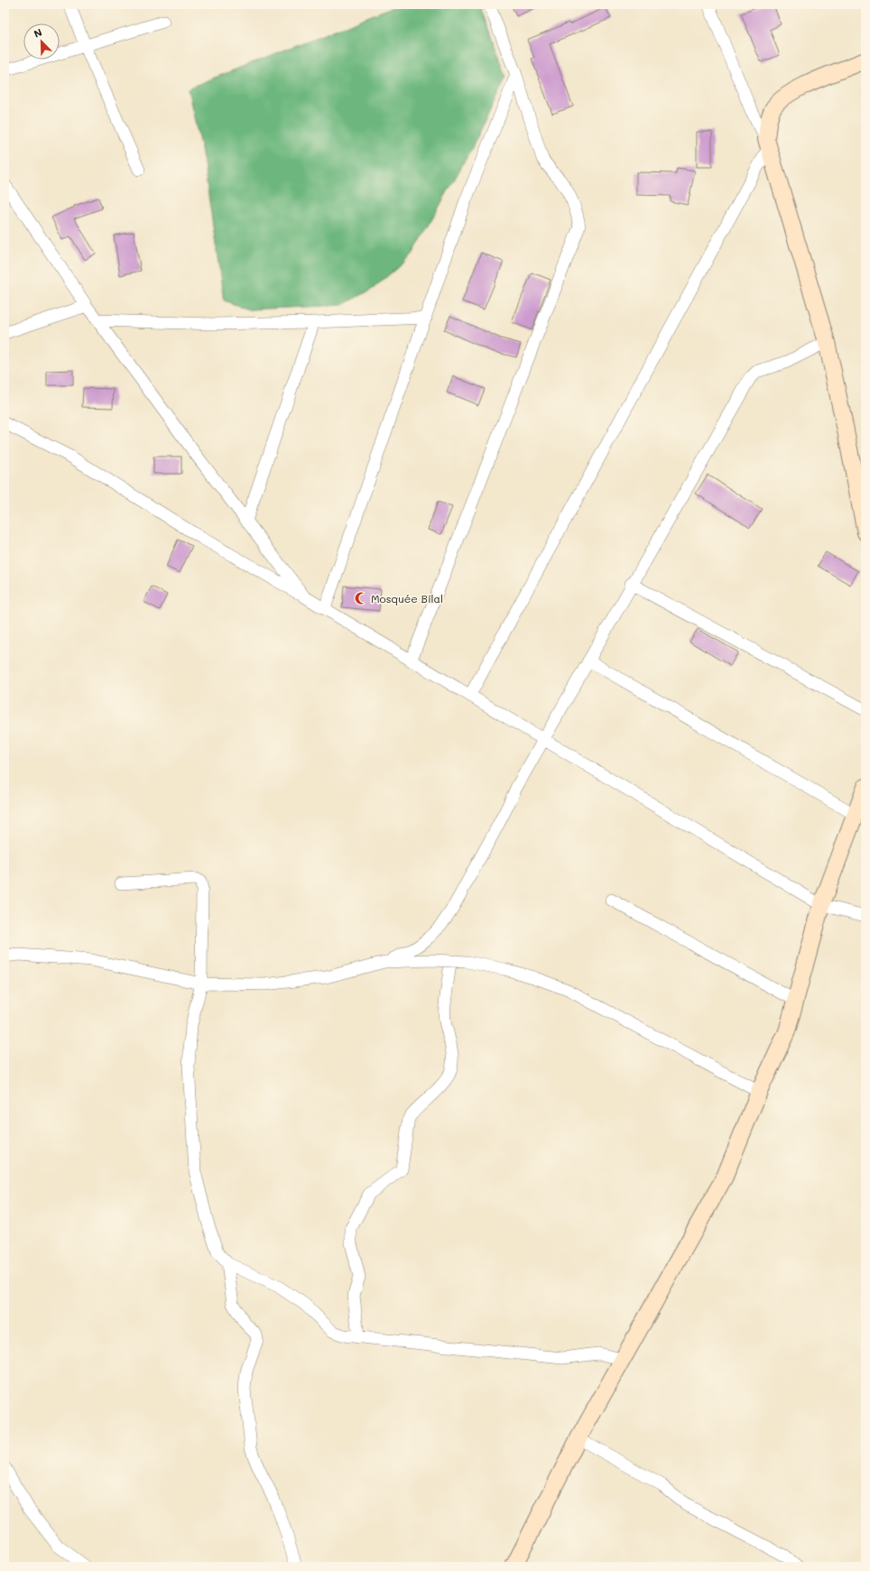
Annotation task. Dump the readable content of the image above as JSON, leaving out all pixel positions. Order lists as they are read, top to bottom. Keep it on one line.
{"places":{"mosque":["Mosquée Bilal"]},"north":"top left"}
